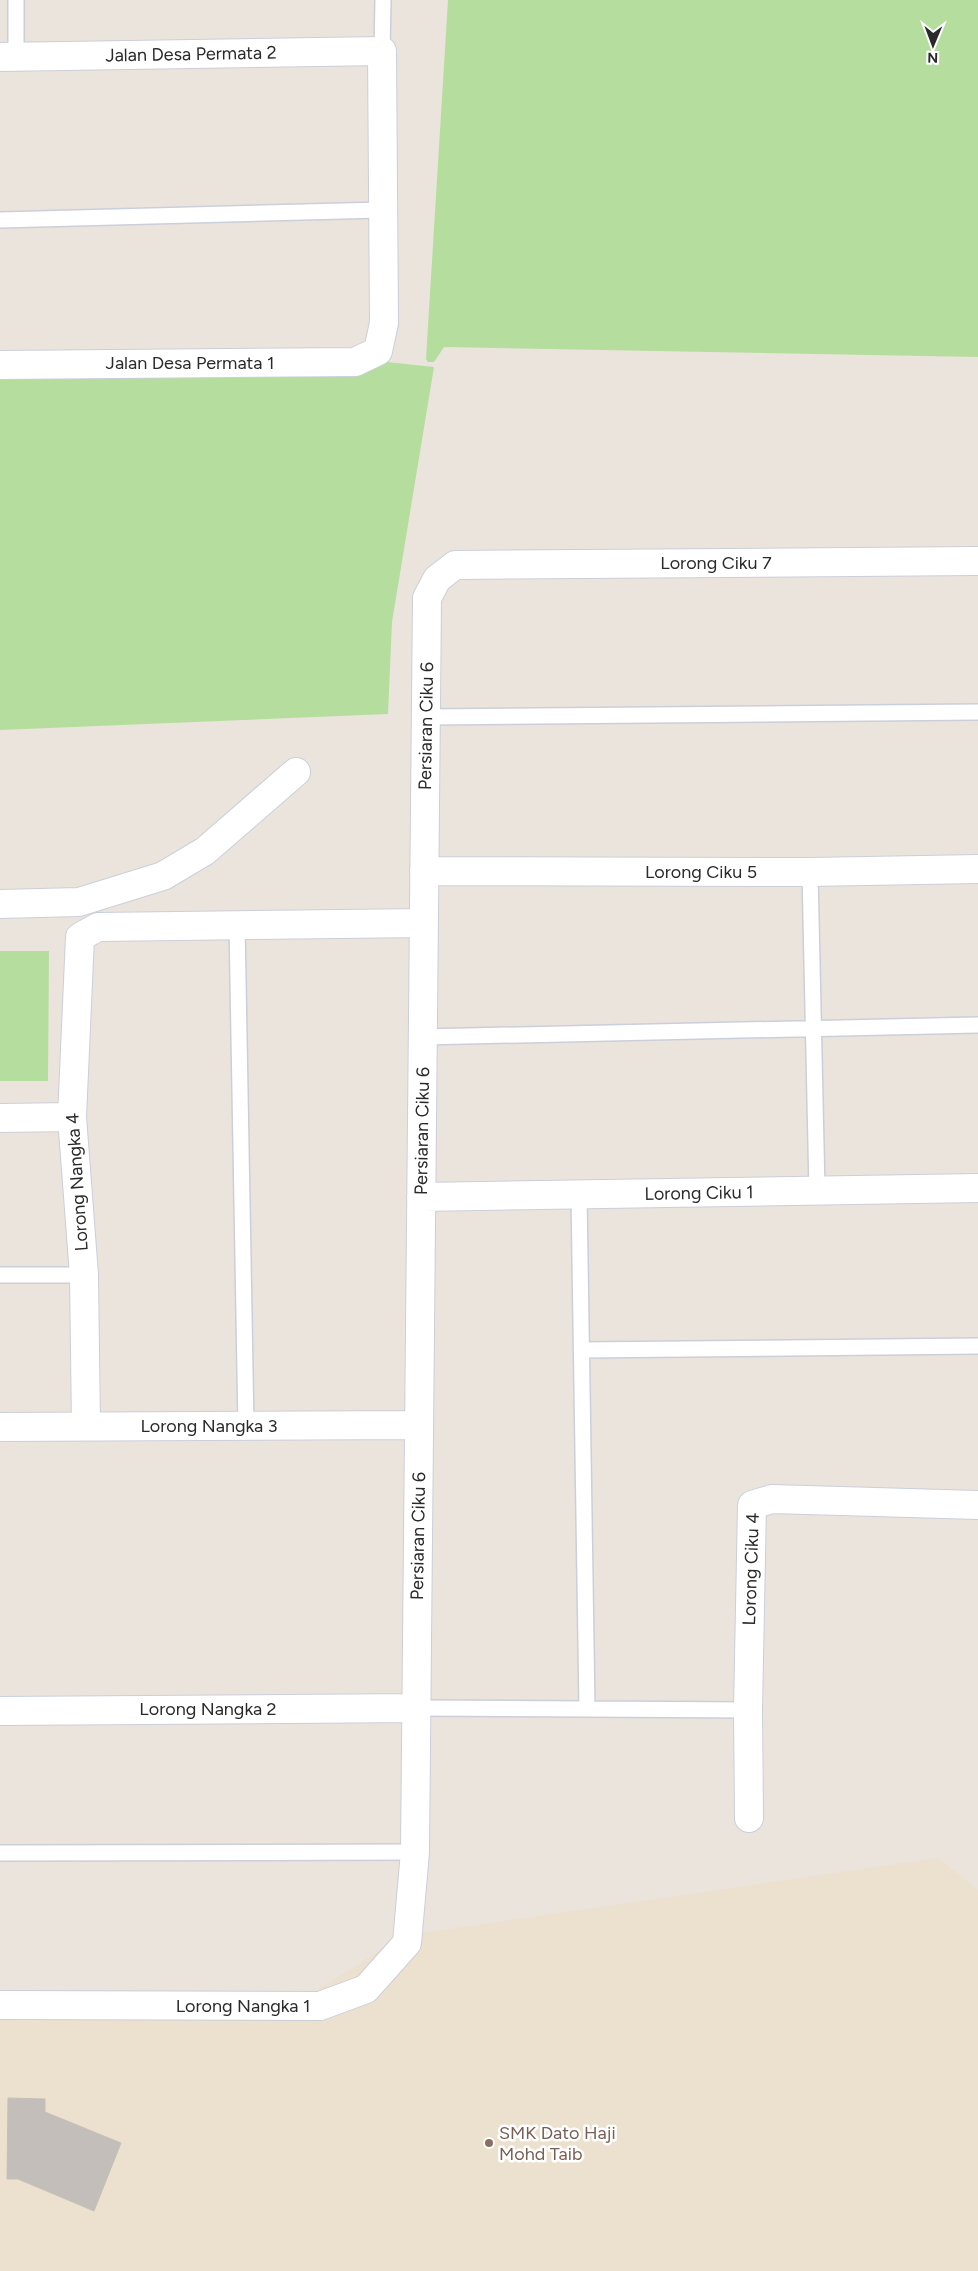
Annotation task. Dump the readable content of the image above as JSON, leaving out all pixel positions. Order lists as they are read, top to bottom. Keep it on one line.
{"streets":{"street":["Jalan Desa Permata 2","Jalan Desa Permata 1","Lorong Ciku 7","Persiaran Ciku 6","Lorong Ciku 5","Lorong Nangka 4","Lorong Ciku 1","Lorong Nangka 3","Lorong Ciku 4","Lorong Nangka 2","Lorong Nangka 1"]},"crossings":[["Lorong Ciku 7","Persiaran Ciku 6"],["Persiaran Ciku 6","Lorong Ciku 5"],["Persiaran Ciku 6","Lorong Ciku 1"],["Persiaran Ciku 6","Lorong Nangka 3"],["Persiaran Ciku 6","Lorong Nangka 2"],["Persiaran Ciku 6","Lorong Nangka 1"],["Lorong Nangka 4","Lorong Nangka 3"],["Lorong Nangka 2","Lorong Nangka 1"]],"places":["SMK Dato Haji Mohd Taib"],"north":"bottom"}
